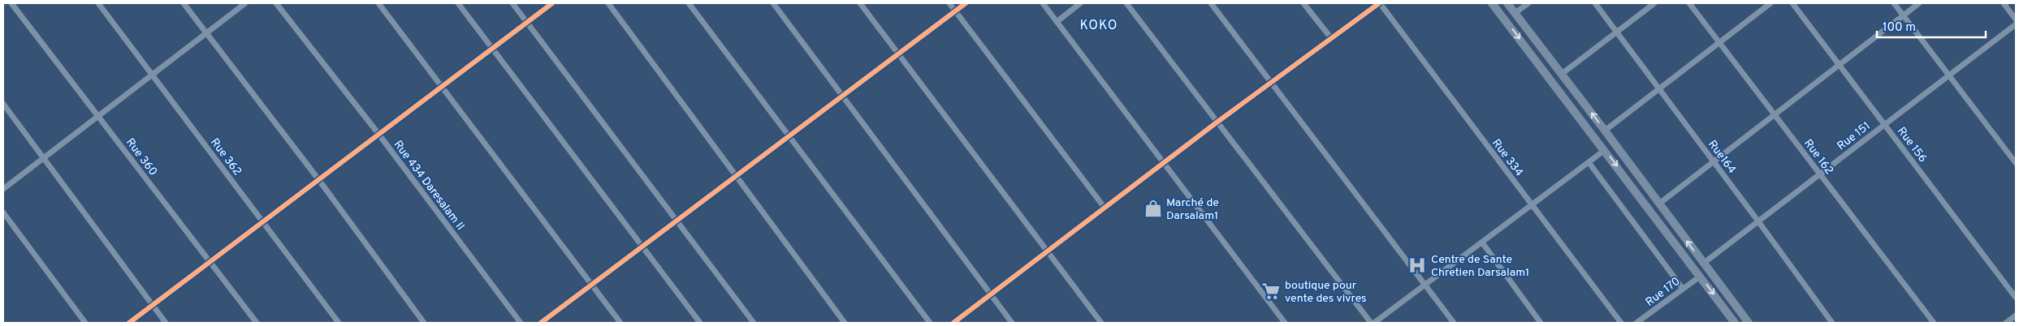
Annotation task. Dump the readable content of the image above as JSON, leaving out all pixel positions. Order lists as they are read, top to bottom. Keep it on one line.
{"streets":{"street":["Rue 151","Rue 156","Rue 360","Rue 362","Rue164","Rue 162","Rue 334","Rue 434 Daresalam II","Rue 170"]},"crossings":[["Rue 151","Rue 156"],["Rue 151","Rue164"],["Rue 151","Rue 162"]],"districts":["KOKO"],"places":{"shop":["Marché de Darsalam1"],"hospital":["Centre de Sante Chretien Darsalam1"],"supermarket":["boutique pour vente des vivres"]},"scale_bar":"100 m"}
